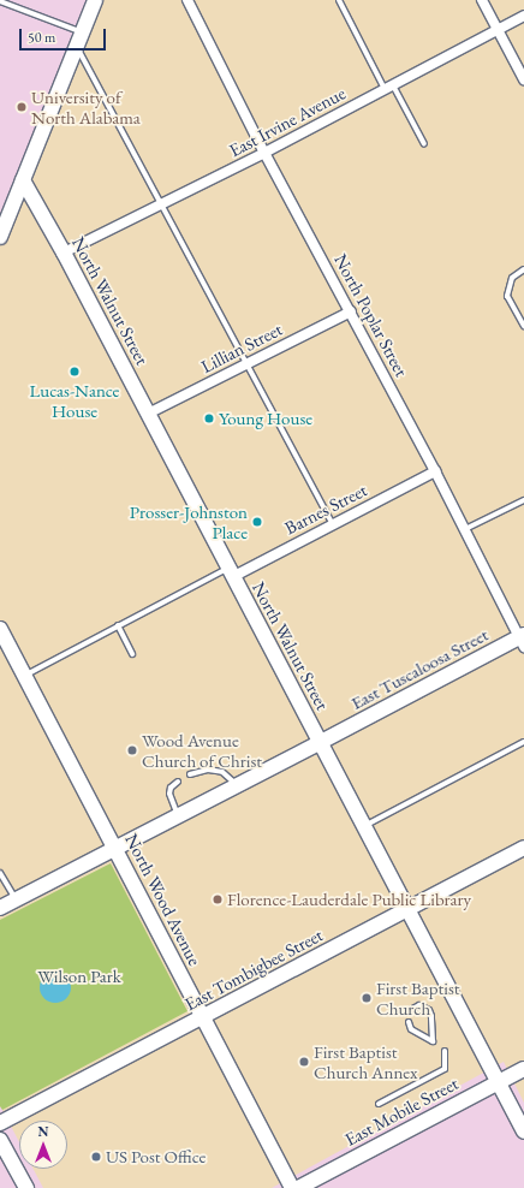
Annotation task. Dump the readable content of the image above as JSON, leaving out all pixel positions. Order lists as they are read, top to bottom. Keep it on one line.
{"streets":{"street":["East Irvine Avenue","North Walnut Street","North Poplar Street","Lillian Street","Barnes Street","East Tuscaloosa Street","North Wood Avenue","East Tombigbee Street","East Mobile Street"]},"crossings":[["East Irvine Avenue","North Walnut Street"],["East Irvine Avenue","North Poplar Street"],["North Walnut Street","Lillian Street"],["North Walnut Street","Barnes Street"],["North Walnut Street","East Tuscaloosa Street"],["North Walnut Street","East Tombigbee Street"],["North Walnut Street","East Mobile Street"],["North Poplar Street","Lillian Street"],["North Poplar Street","Barnes Street"],["North Poplar Street","East Tuscaloosa Street"],["East Tuscaloosa Street","North Wood Avenue"],["North Wood Avenue","East Tombigbee Street"]],"parks":["Wilson Park"],"places":["University of North Alabama","Lucas-Nance House","Young House","Prosser-Johnston Place","Wood Avenue Church of Christ","Florence-Lauderdale Public Library","First Baptist Church","First Baptist Church Annex","US Post Office"],"scale_bar":"50 m","north":"top"}
